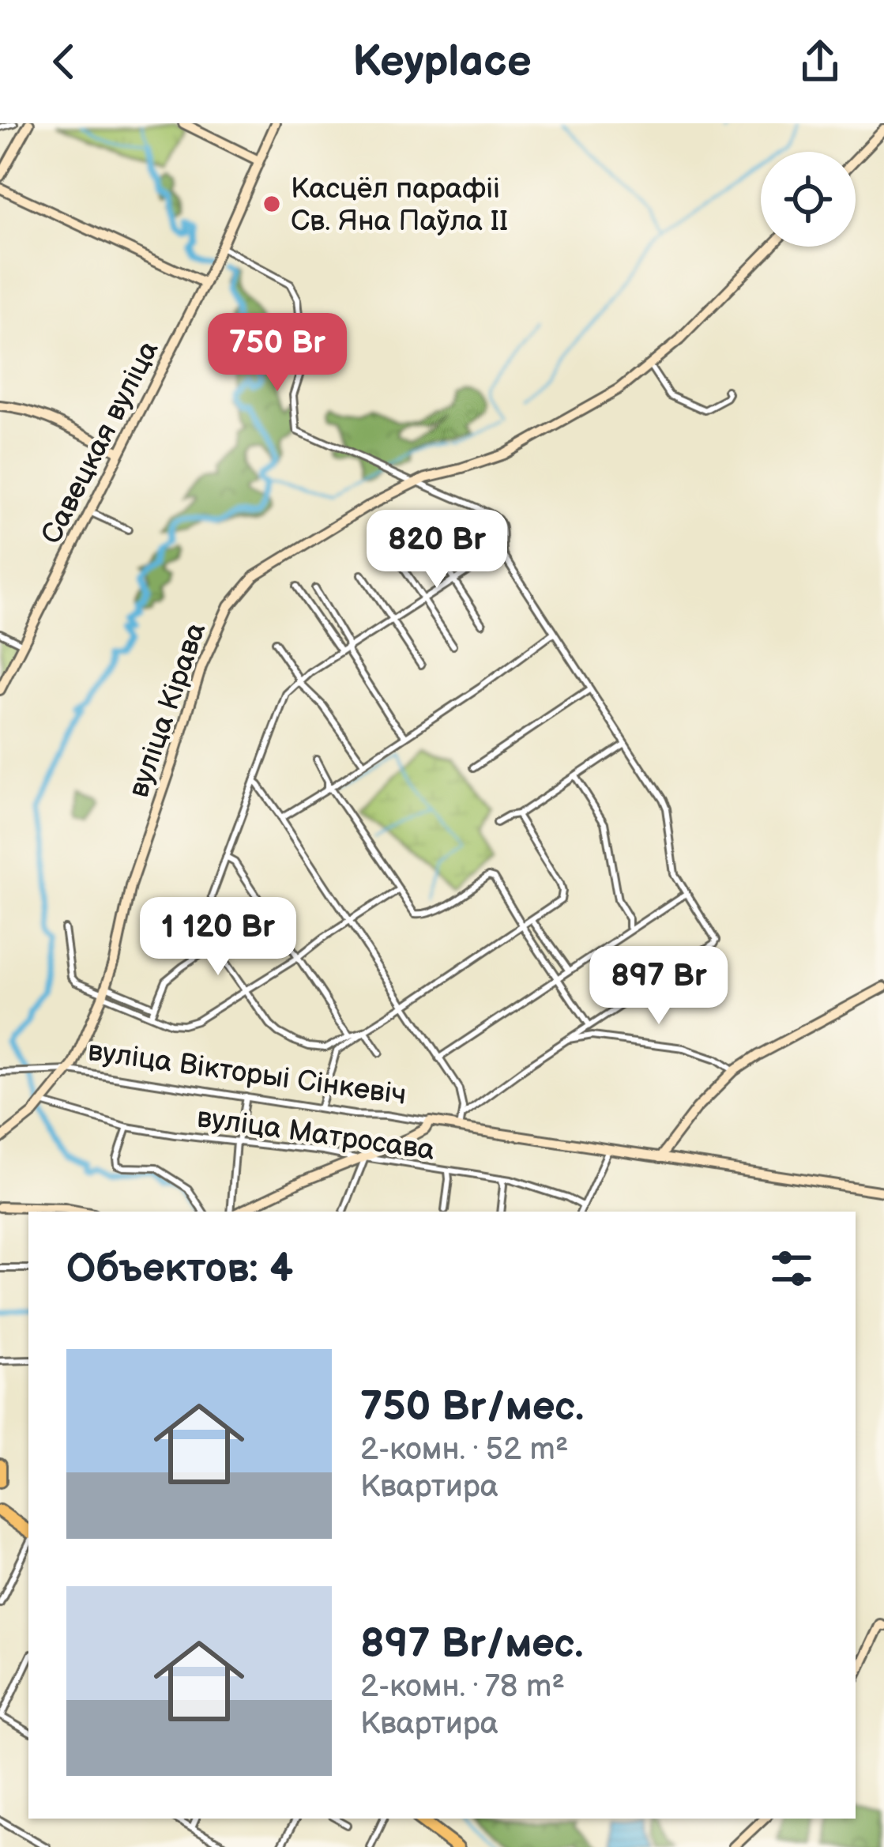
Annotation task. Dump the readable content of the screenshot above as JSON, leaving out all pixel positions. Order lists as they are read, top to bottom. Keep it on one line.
{"streets":{"street":["Савецкая вуліца","вуліца Кірава","вуліца Вікторыі Сінкевіч","вуліца Матросава"]},"crossings":[["вуліца Кірава","вуліца Вікторыі Сінкевіч"],["вуліца Кірава","вуліца Матросава"]],"places":["Касцёл парафіі Св. Яна Паўла II"],"page":{"header":"Keyplace","price":["750 Br","820 Br","1 120 Br","897 Br"],"heading":"Объектов: 4","list":[{"name":"750 Br/мес.","note":"2-комн. · 52 m² · Квартира"},{"name":"897 Br/мес.","note":"2-комн. · 78 m² · Квартира"}]}}
